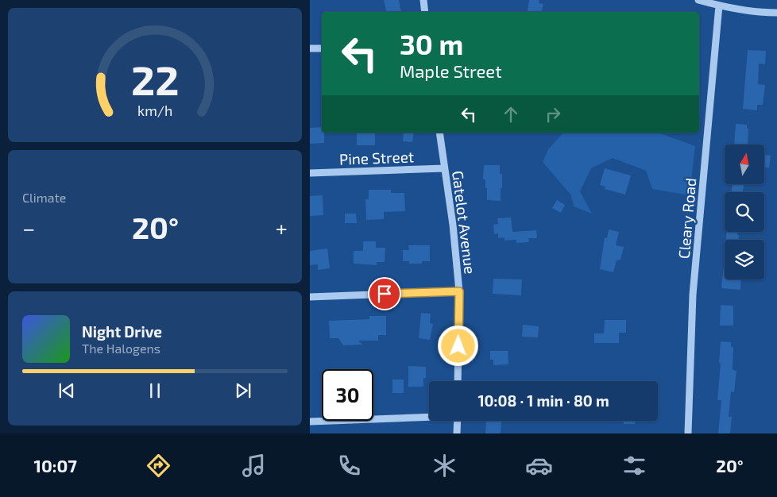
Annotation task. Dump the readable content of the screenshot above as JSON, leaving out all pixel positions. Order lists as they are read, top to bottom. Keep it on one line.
{"streets":{"street":["Pine Street","Cleary Road","Gatelot Avenue"]},"crossings":[["Pine Street","Gatelot Avenue"]],"north":"top","page":{"turn":["30 m","Maple Street"],"tile":"Climate","heat":["−","20°","+"],"song":["Night Drive","The Halogens"],"limit":"30","trip":"10:08 · 1 min · 80 m","tabs":["10:07","20°"],"gauge":["22","km/h"]}}
